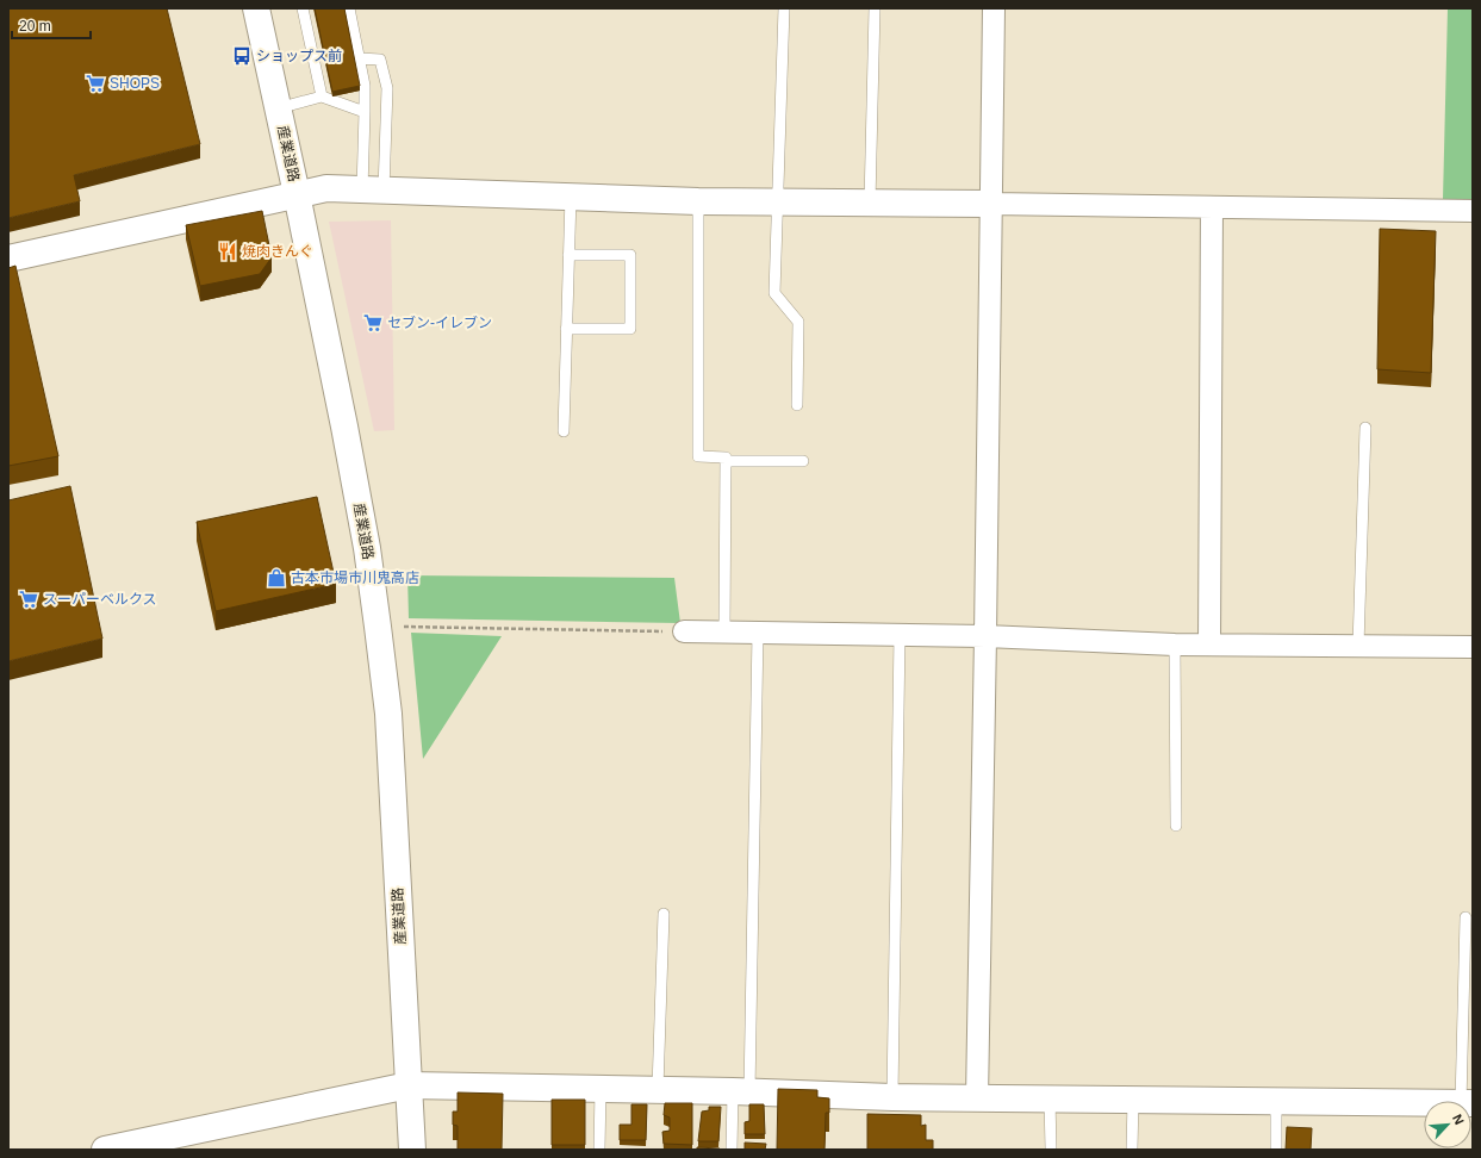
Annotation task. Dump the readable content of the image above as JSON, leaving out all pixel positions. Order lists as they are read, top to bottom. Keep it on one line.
{"streets":{"street":["産業道路"]},"places":{"bus stop":["ショップス前"],"supermarket":["SHOPS","セブン-イレブン","スーパーベルクス"],"restaurant":["焼肉きんぐ"],"shop":["古本市場市川鬼高店"]},"scale_bar":"20 m","north":"top right"}
